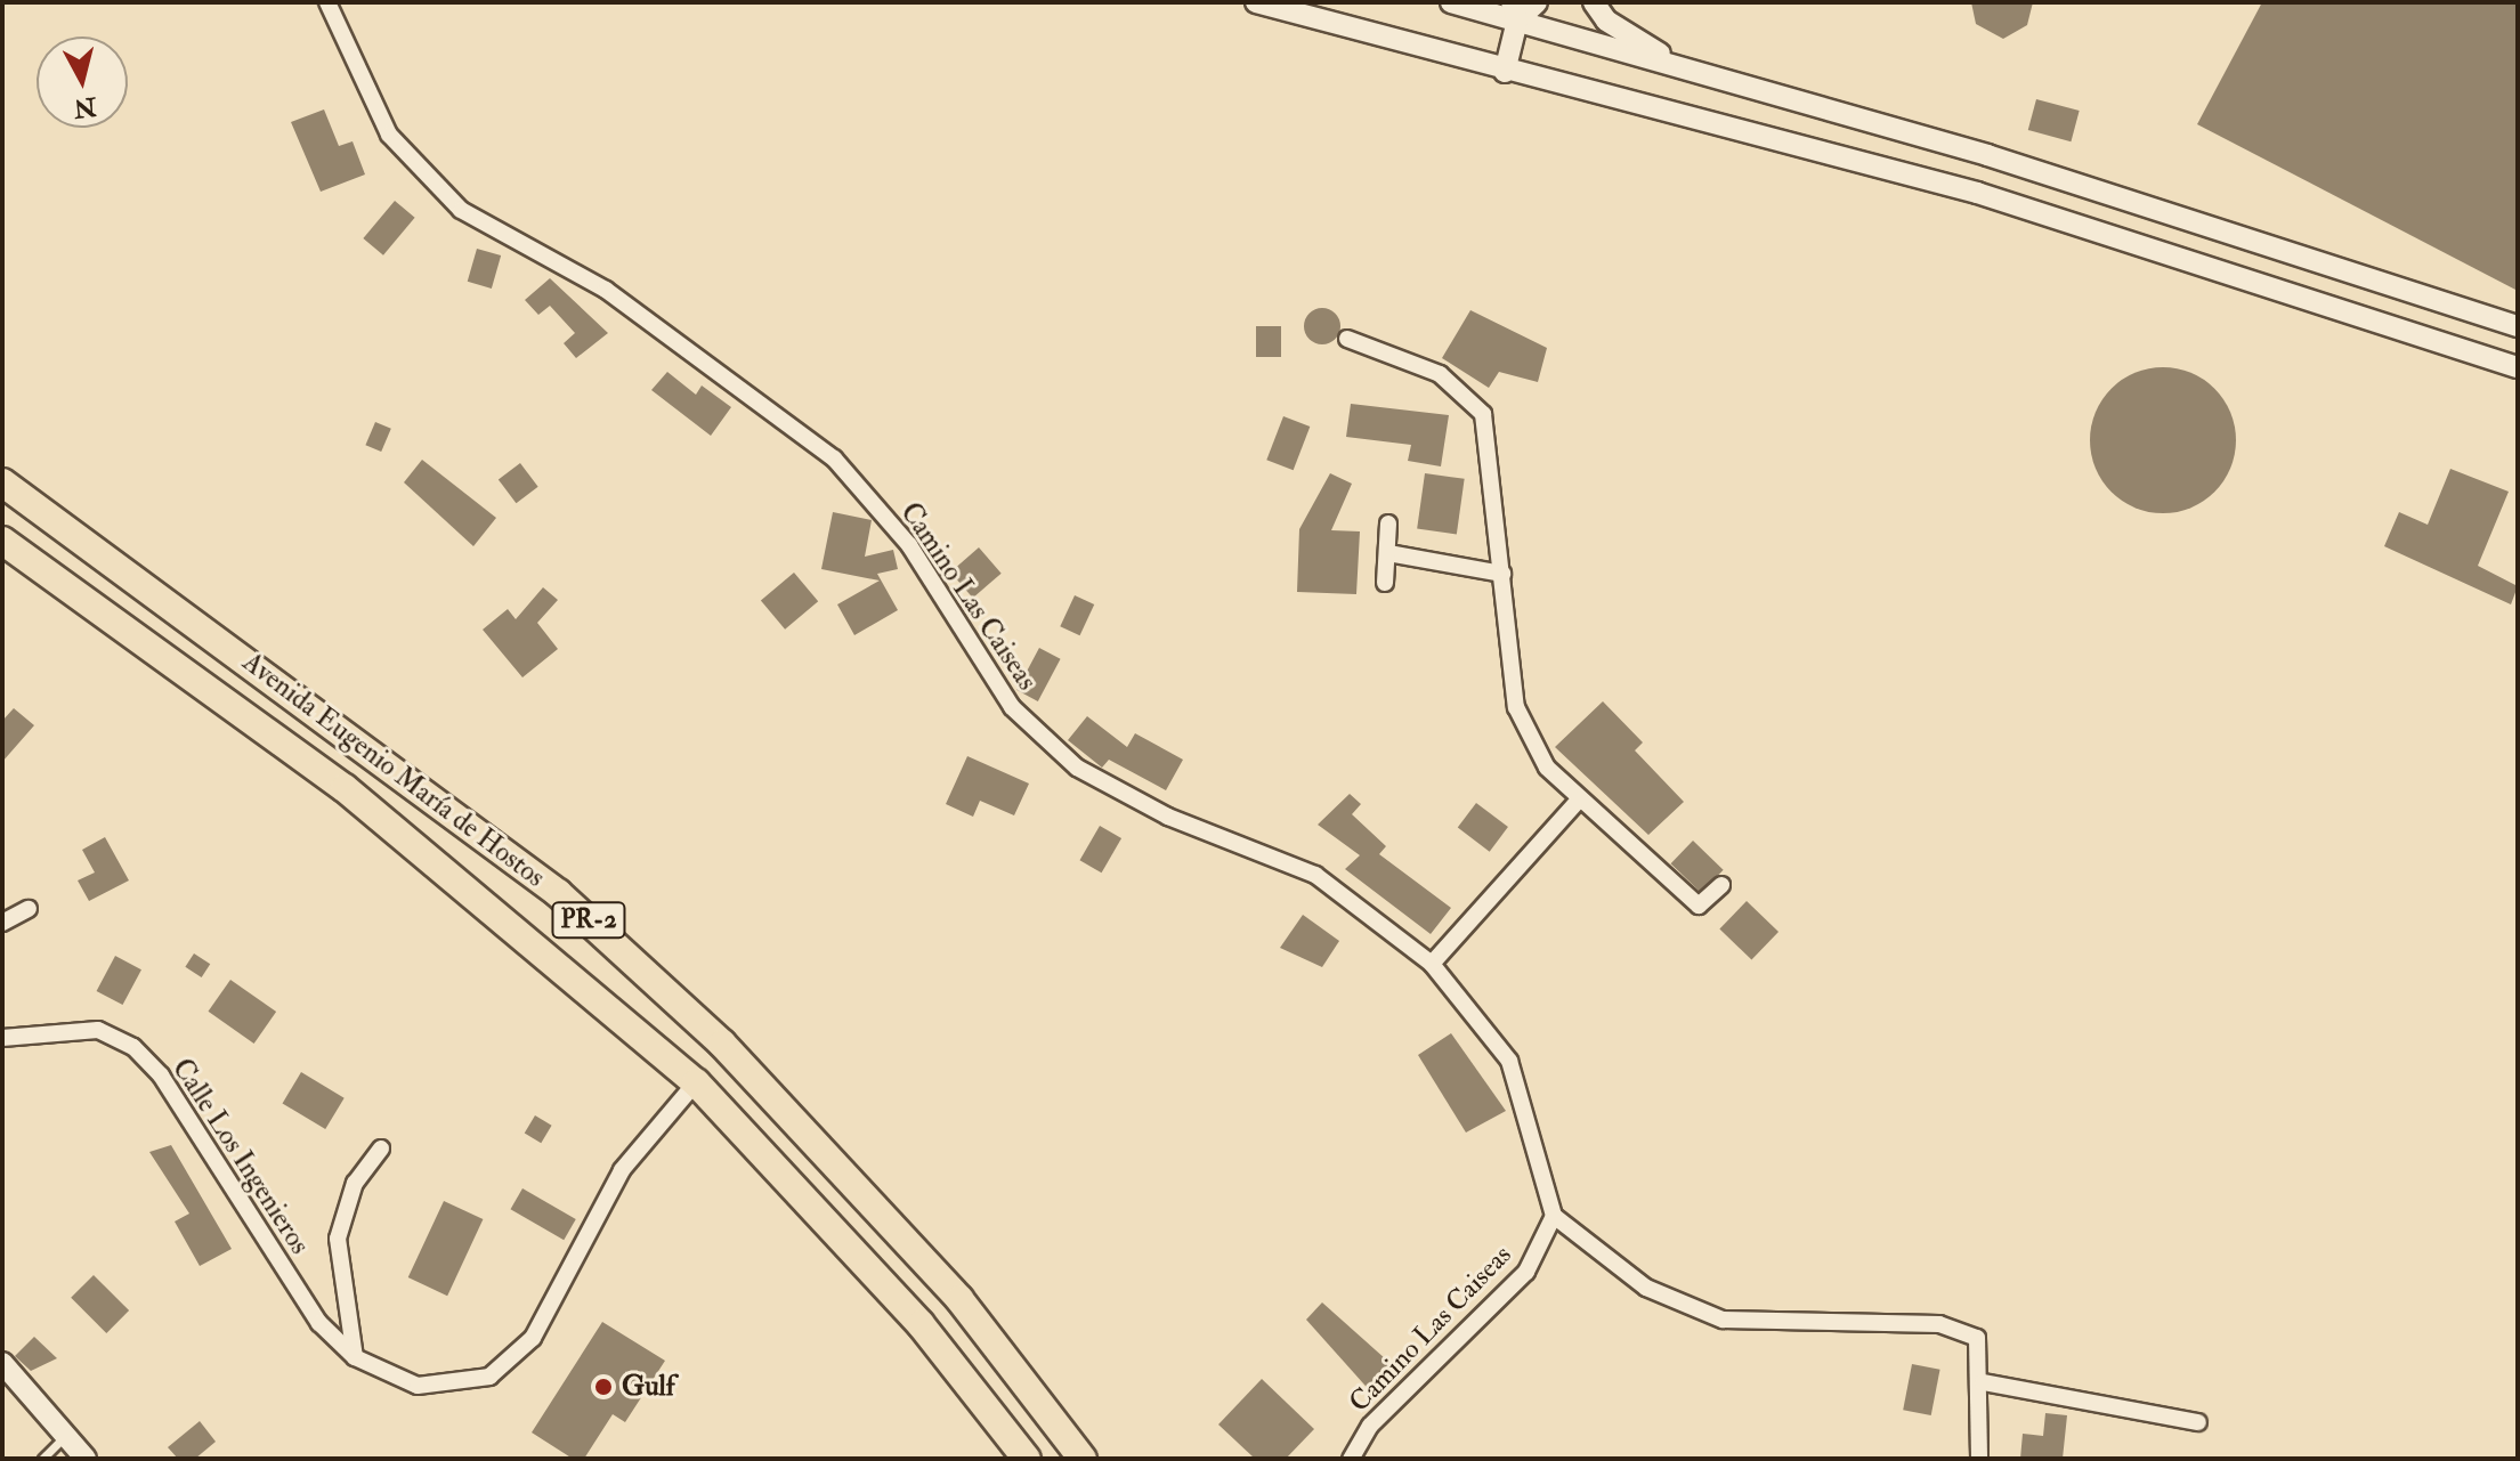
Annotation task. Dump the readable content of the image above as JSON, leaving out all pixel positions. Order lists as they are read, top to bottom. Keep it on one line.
{"streets":{"highway":["Avenida Eugenio María de Hostos","PR-2"],"street":["Camino Las Caiseas","Calle Los Ingenieros"]},"crossings":[["Avenida Eugenio María de Hostos","Calle Los Ingenieros"]],"places":["Gulf"],"north":"bottom"}
